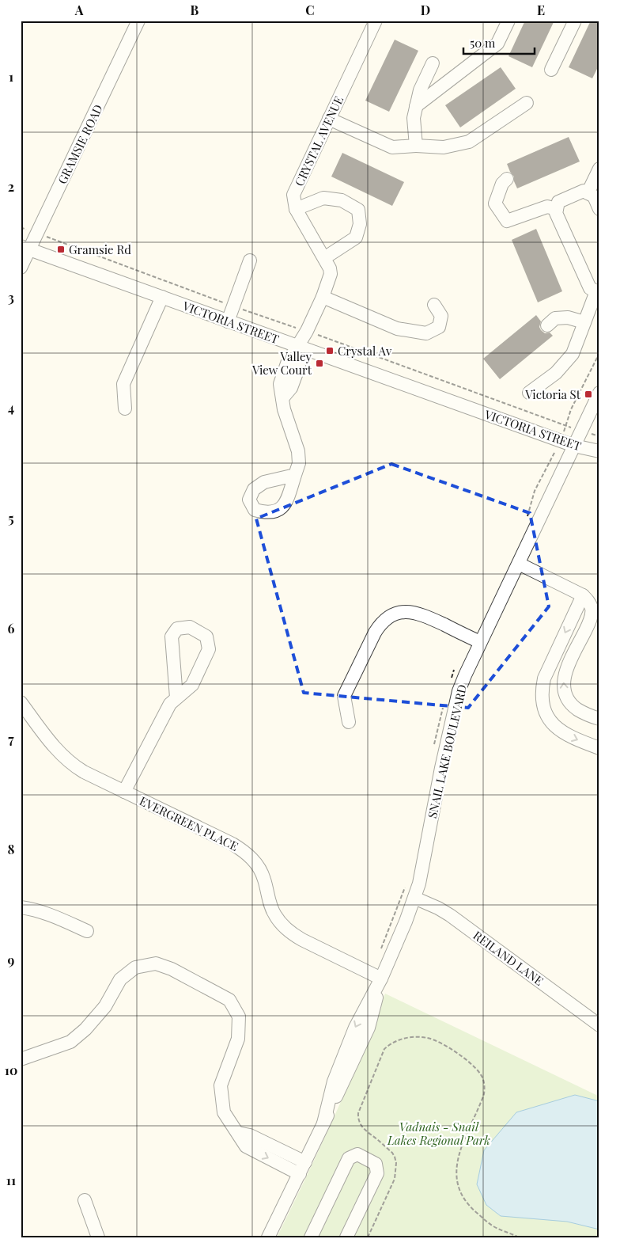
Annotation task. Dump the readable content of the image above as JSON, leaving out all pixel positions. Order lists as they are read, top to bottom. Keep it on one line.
{"streets":{"street":["CRYSTAL AVENUE","GRAMSIE ROAD","VICTORIA STREET","SNAIL LAKE BOULEVARD","EVERGREEN PLACE","REILAND LANE"]},"crossings":[["CRYSTAL AVENUE","VICTORIA STREET"],["GRAMSIE ROAD","VICTORIA STREET"],["VICTORIA STREET","SNAIL LAKE BOULEVARD"],["SNAIL LAKE BOULEVARD","EVERGREEN PLACE"],["SNAIL LAKE BOULEVARD","REILAND LANE"]],"parks":["Vadnais - Snail Lakes Regional Park"],"places":{"transit":["Gramsie Rd","Crystal Av","Valley View Court","Victoria St"]},"scale_bar":"50 m","grid":{"columns":["A","B","C","D","E"],"rows":["1","2","3","4","5","6","7","8","9","10","11"]}}
